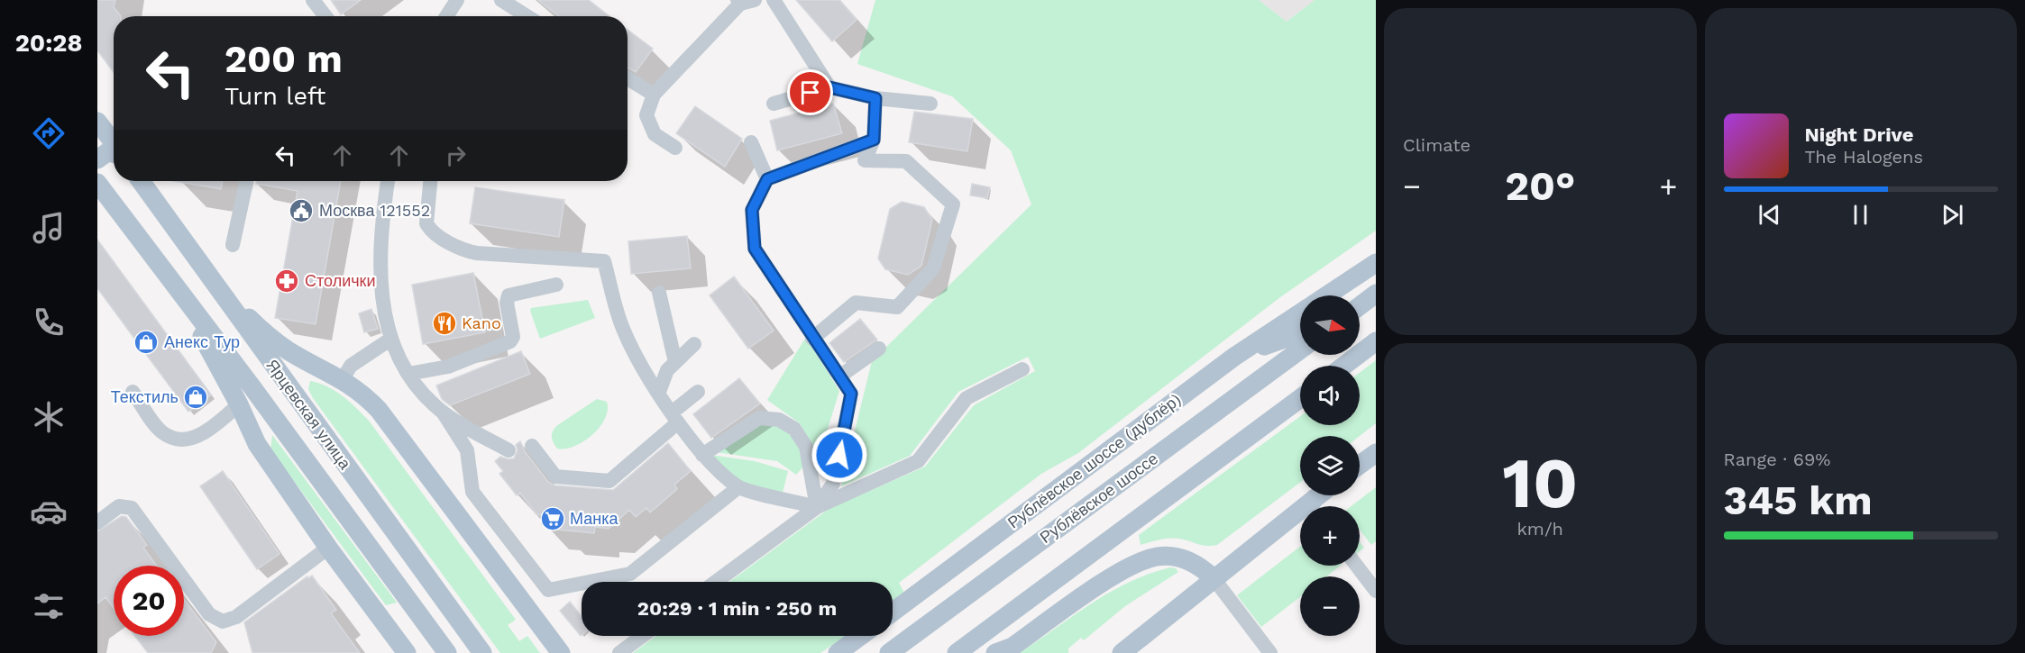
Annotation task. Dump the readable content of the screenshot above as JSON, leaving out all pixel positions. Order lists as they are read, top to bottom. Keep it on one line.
{"streets":{"main road":["Ярцевская улица","Рублёвское шоссе (дублёр)","Рублёвское шоссе"]},"places":{"public building":["Москва 121552"],"pharmacy":["Столички"],"restaurant":["Kano"],"shop":["Анекс Тур","Текстиль"],"supermarket":["Манка"]},"north":"right","page":{"tabs":"20:28","tile":["Climate",["10","km/h"],["Range · 69%","345 km"]],"turn":["200 m","Turn left"],"song":["Night Drive","The Halogens"],"heat":["−","20°","+"],"map_buttons":["+","−"],"limit":"20","trip":"20:29 · 1 min · 250 m"}}
